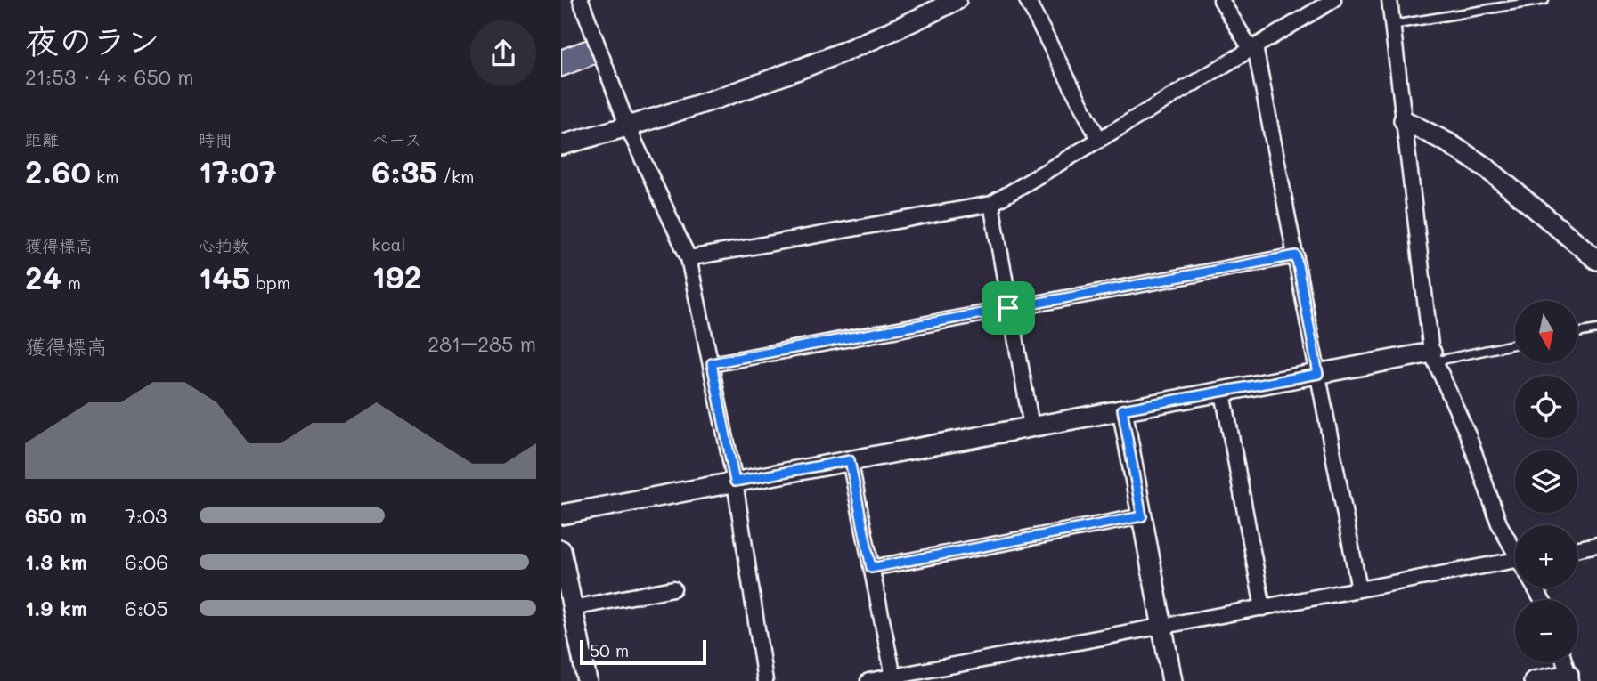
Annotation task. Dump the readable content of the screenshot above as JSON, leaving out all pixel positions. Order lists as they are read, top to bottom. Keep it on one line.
{"scale_bar":"50 m","north":"bottom","page":{"heading":["夜のラン","21:53 · 4 × 650 m"],"stats":[["距離","2.60 km"],["時間","17:07"],["ペース","6:35 /km"],["獲得標高","24 m"],["心拍数","145 bpm"],["kcal","192"]],"map_buttons":["+","−"],"chart":["獲得標高","281–285 m"],"list":[{"name":"650 m","note":"7:03"},{"name":"1.3 km","note":"6:06"},{"name":"1.9 km","note":"6:05"}],"scale":"50 m"}}
